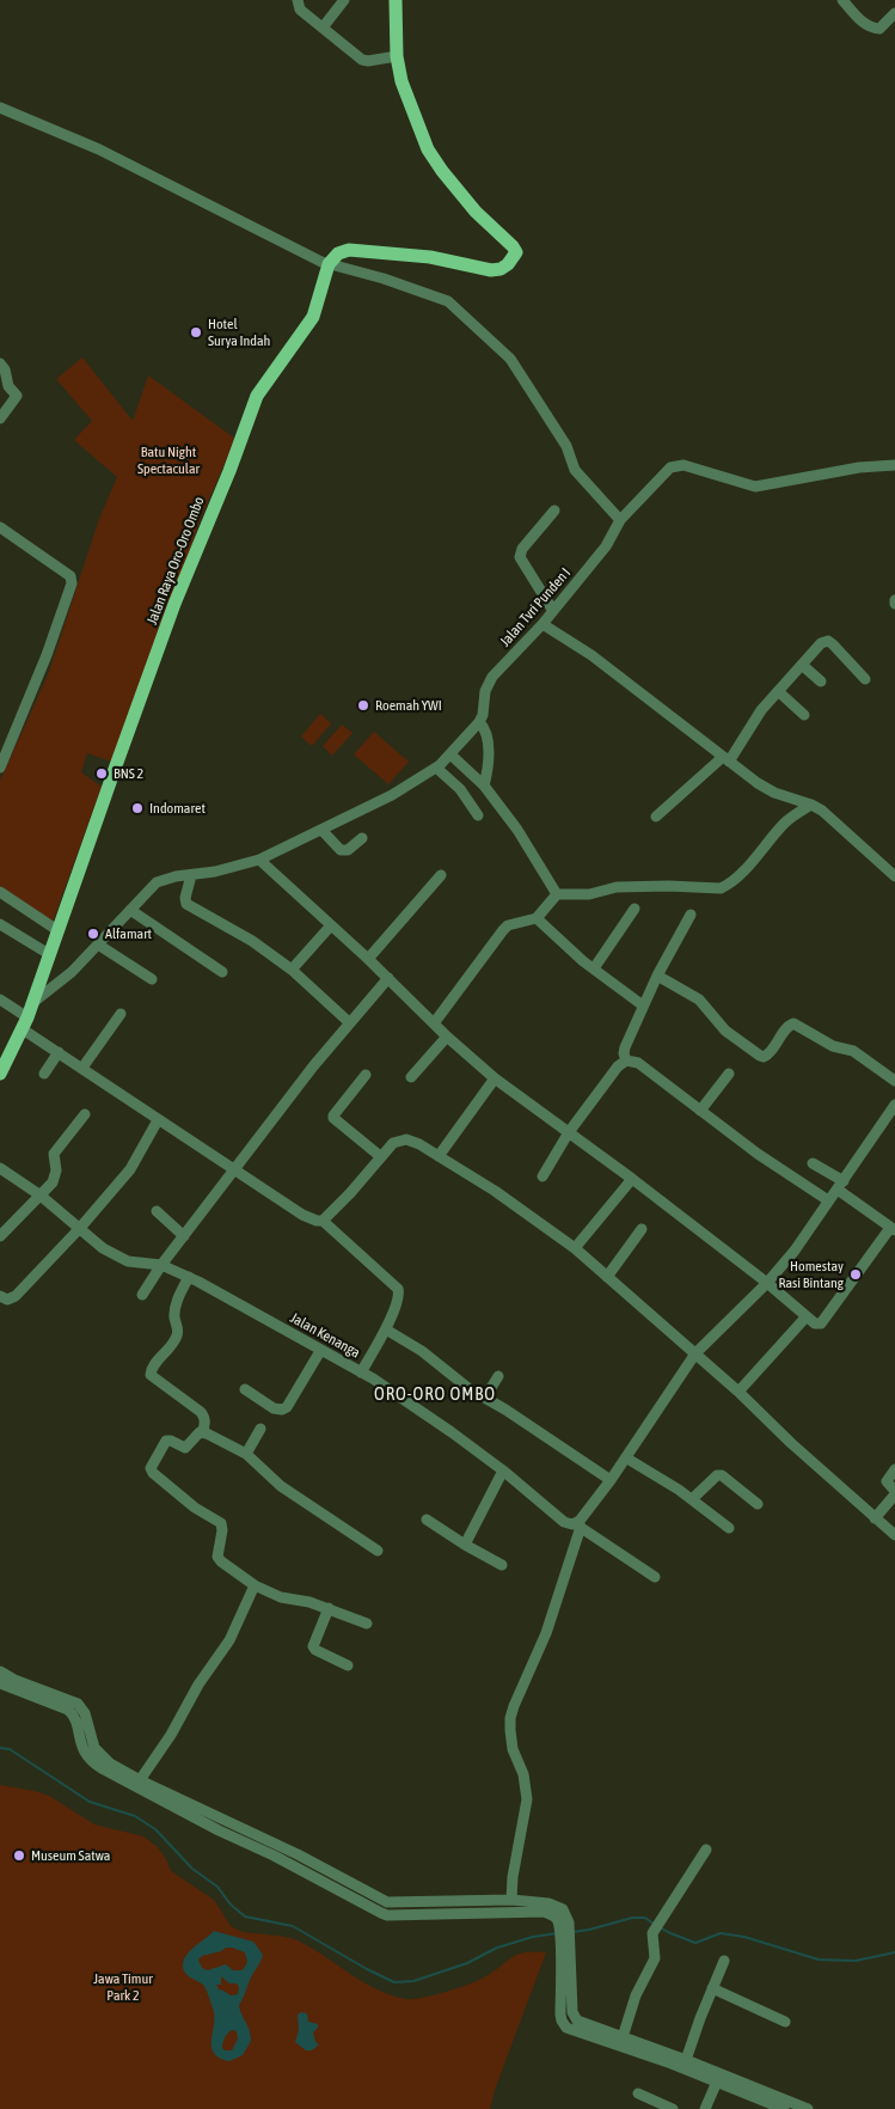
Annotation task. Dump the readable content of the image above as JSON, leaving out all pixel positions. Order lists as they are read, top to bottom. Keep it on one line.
{"streets":{"main road":["Jalan Raya Oro-Oro Ombo"],"street":["Jalan Tvri Punden I","Jalan Kenanga"]},"districts":["ORO-ORO OMBO"],"parks":["Batu Night Spectacular","Jawa Timur Park 2"],"places":["Hotel Surya Indah","Roemah YWI","BNS 2","Indomaret","Alfamart","Homestay Rasi Bintang","Museum Satwa"]}
